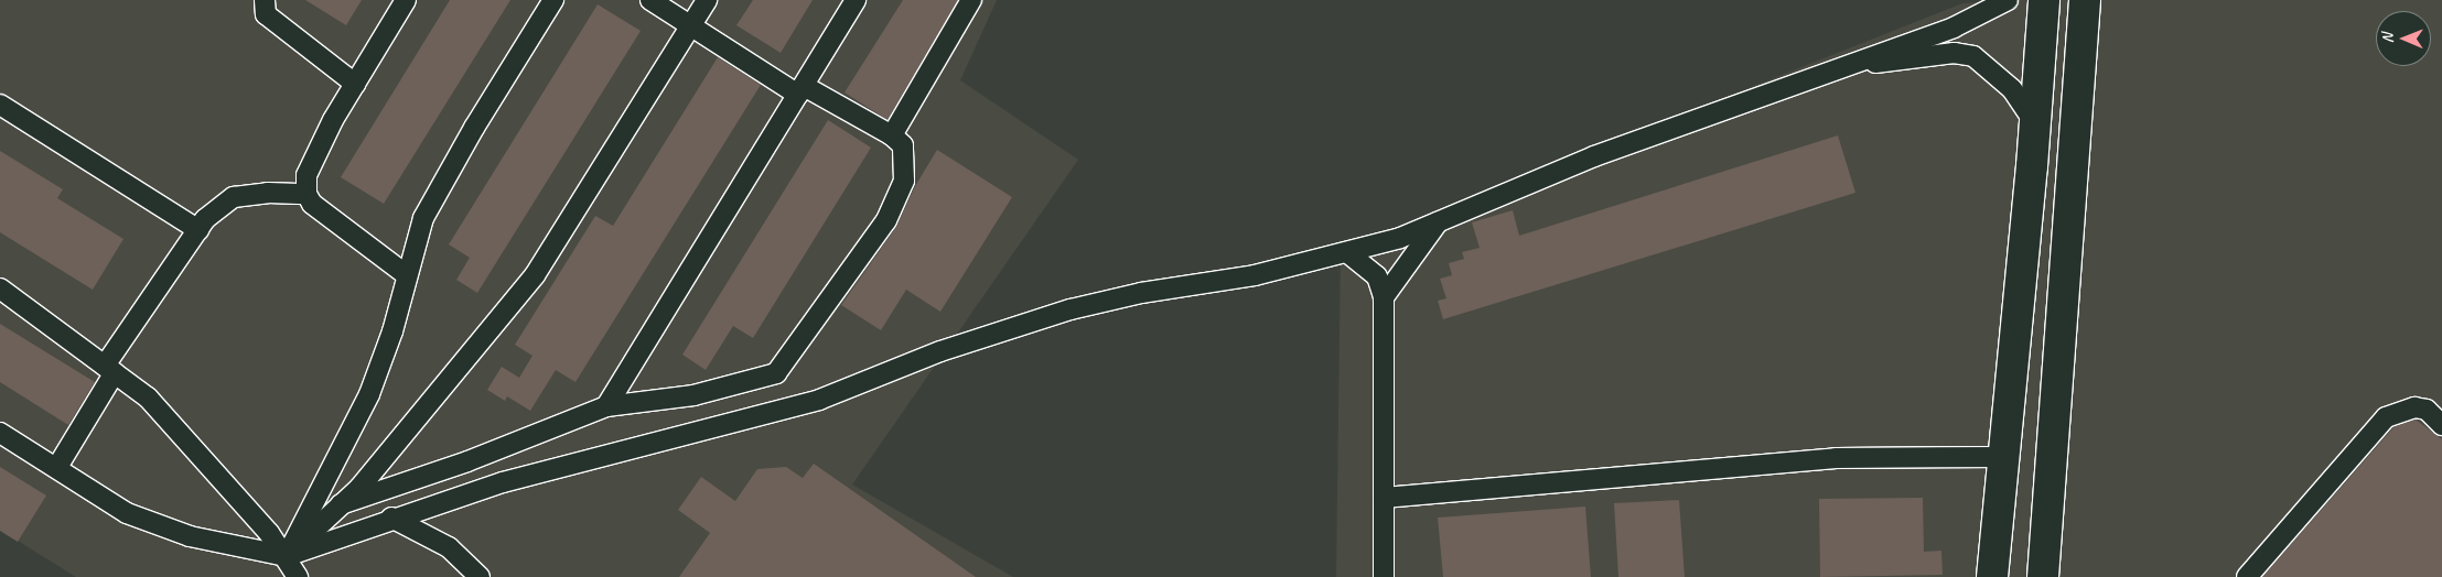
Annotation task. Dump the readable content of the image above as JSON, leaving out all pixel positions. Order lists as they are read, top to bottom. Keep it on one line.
{"north":"left"}
